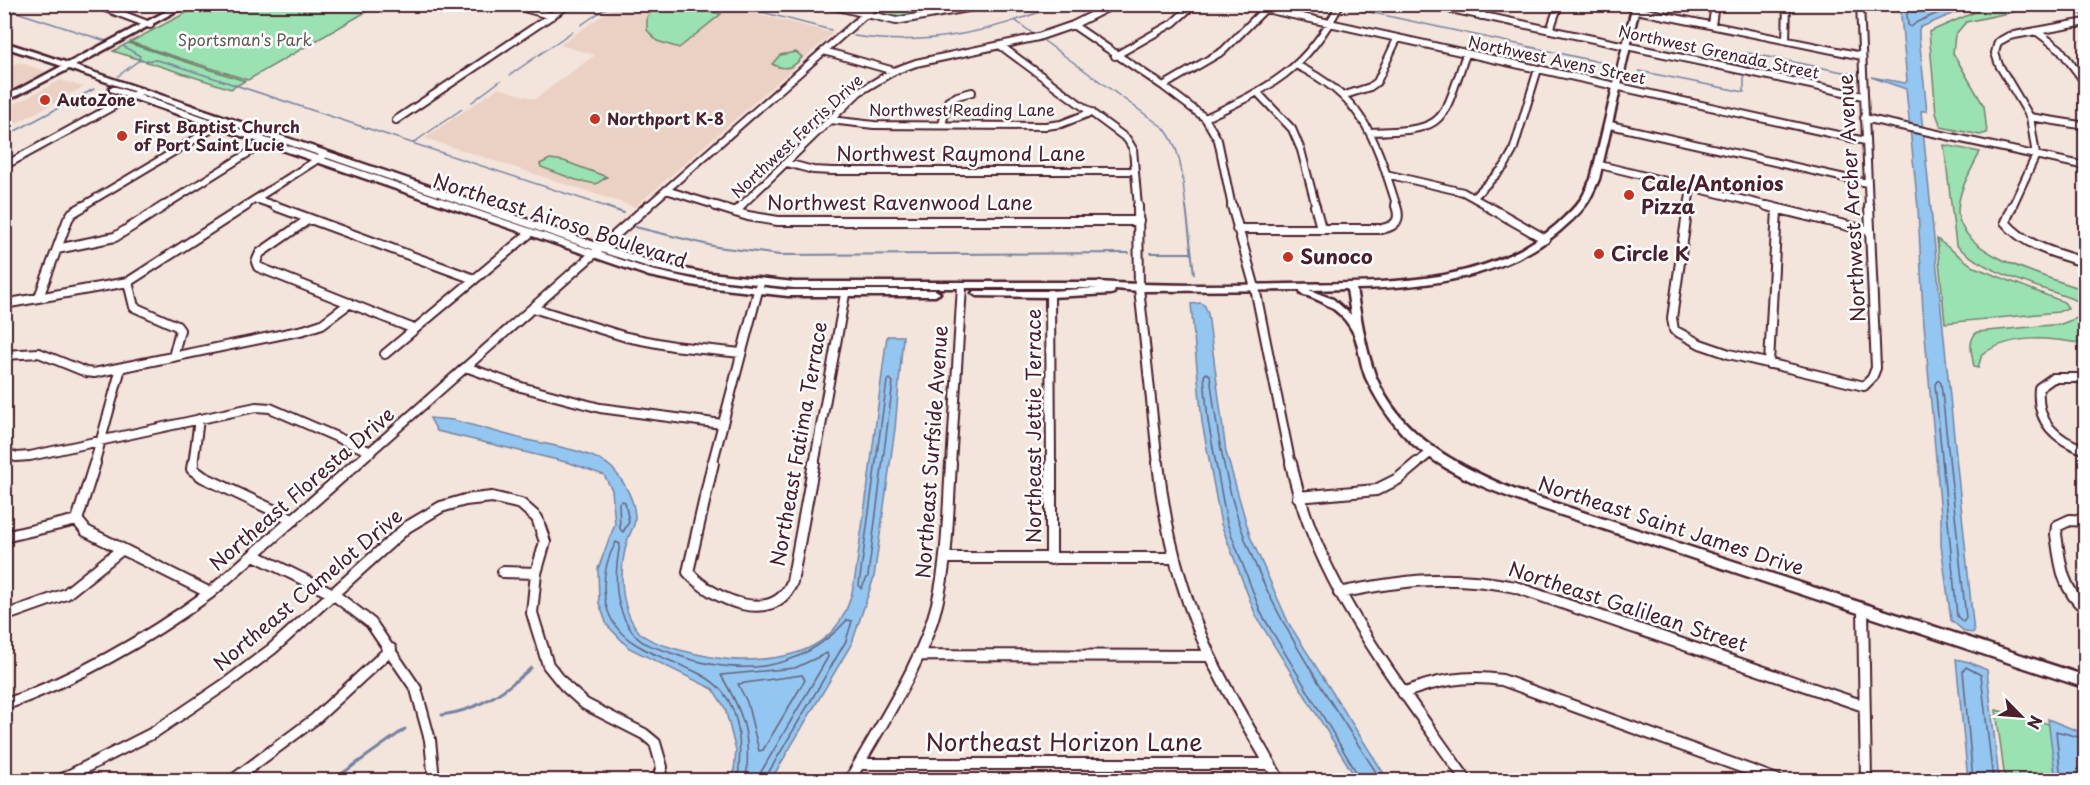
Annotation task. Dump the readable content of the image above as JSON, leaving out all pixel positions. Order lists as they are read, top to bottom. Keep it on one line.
{"streets":{"main road":["Northeast Airoso Boulevard","Northeast Saint James Drive"],"street":["Northwest Grenada Street","Northwest Avens Street","Northwest Reading Lane","Northwest Ferris Drive","Northwest Raymond Lane","Northwest Archer Avenue","Northwest Ravenwood Lane","Northeast Jettie Terrace","Northeast Fatima Terrace","Northeast Surfside Avenue","Northeast Floresta Drive","Northeast Camelot Drive","Northeast Galilean Street","Northeast Horizon Lane"]},"crossings":[["Northwest Grenada Street","Northwest Archer Avenue"],["Northwest Grenada Street","Northeast Airoso Boulevard"],["Northwest Avens Street","Northwest Archer Avenue"],["Northwest Avens Street","Northeast Airoso Boulevard"],["Northwest Reading Lane","Northwest Ferris Drive"],["Northwest Ferris Drive","Northwest Raymond Lane"],["Northwest Ferris Drive","Northwest Ravenwood Lane"],["Northwest Ravenwood Lane","Northeast Floresta Drive"],["Northeast Airoso Boulevard","Northeast Jettie Terrace"],["Northeast Airoso Boulevard","Northeast Fatima Terrace"],["Northeast Airoso Boulevard","Northeast Surfside Avenue"],["Northeast Airoso Boulevard","Northeast Floresta Drive"],["Northeast Airoso Boulevard","Northeast Saint James Drive"],["Northeast Surfside Avenue","Northeast Horizon Lane"]],"parks":["Sportsman's Park"],"places":["AutoZone","Northport K-8","First Baptist Church of Port Saint Lucie","Cale/Antonios Pizza","Circle K","Sunoco"],"north":"bottom right"}
